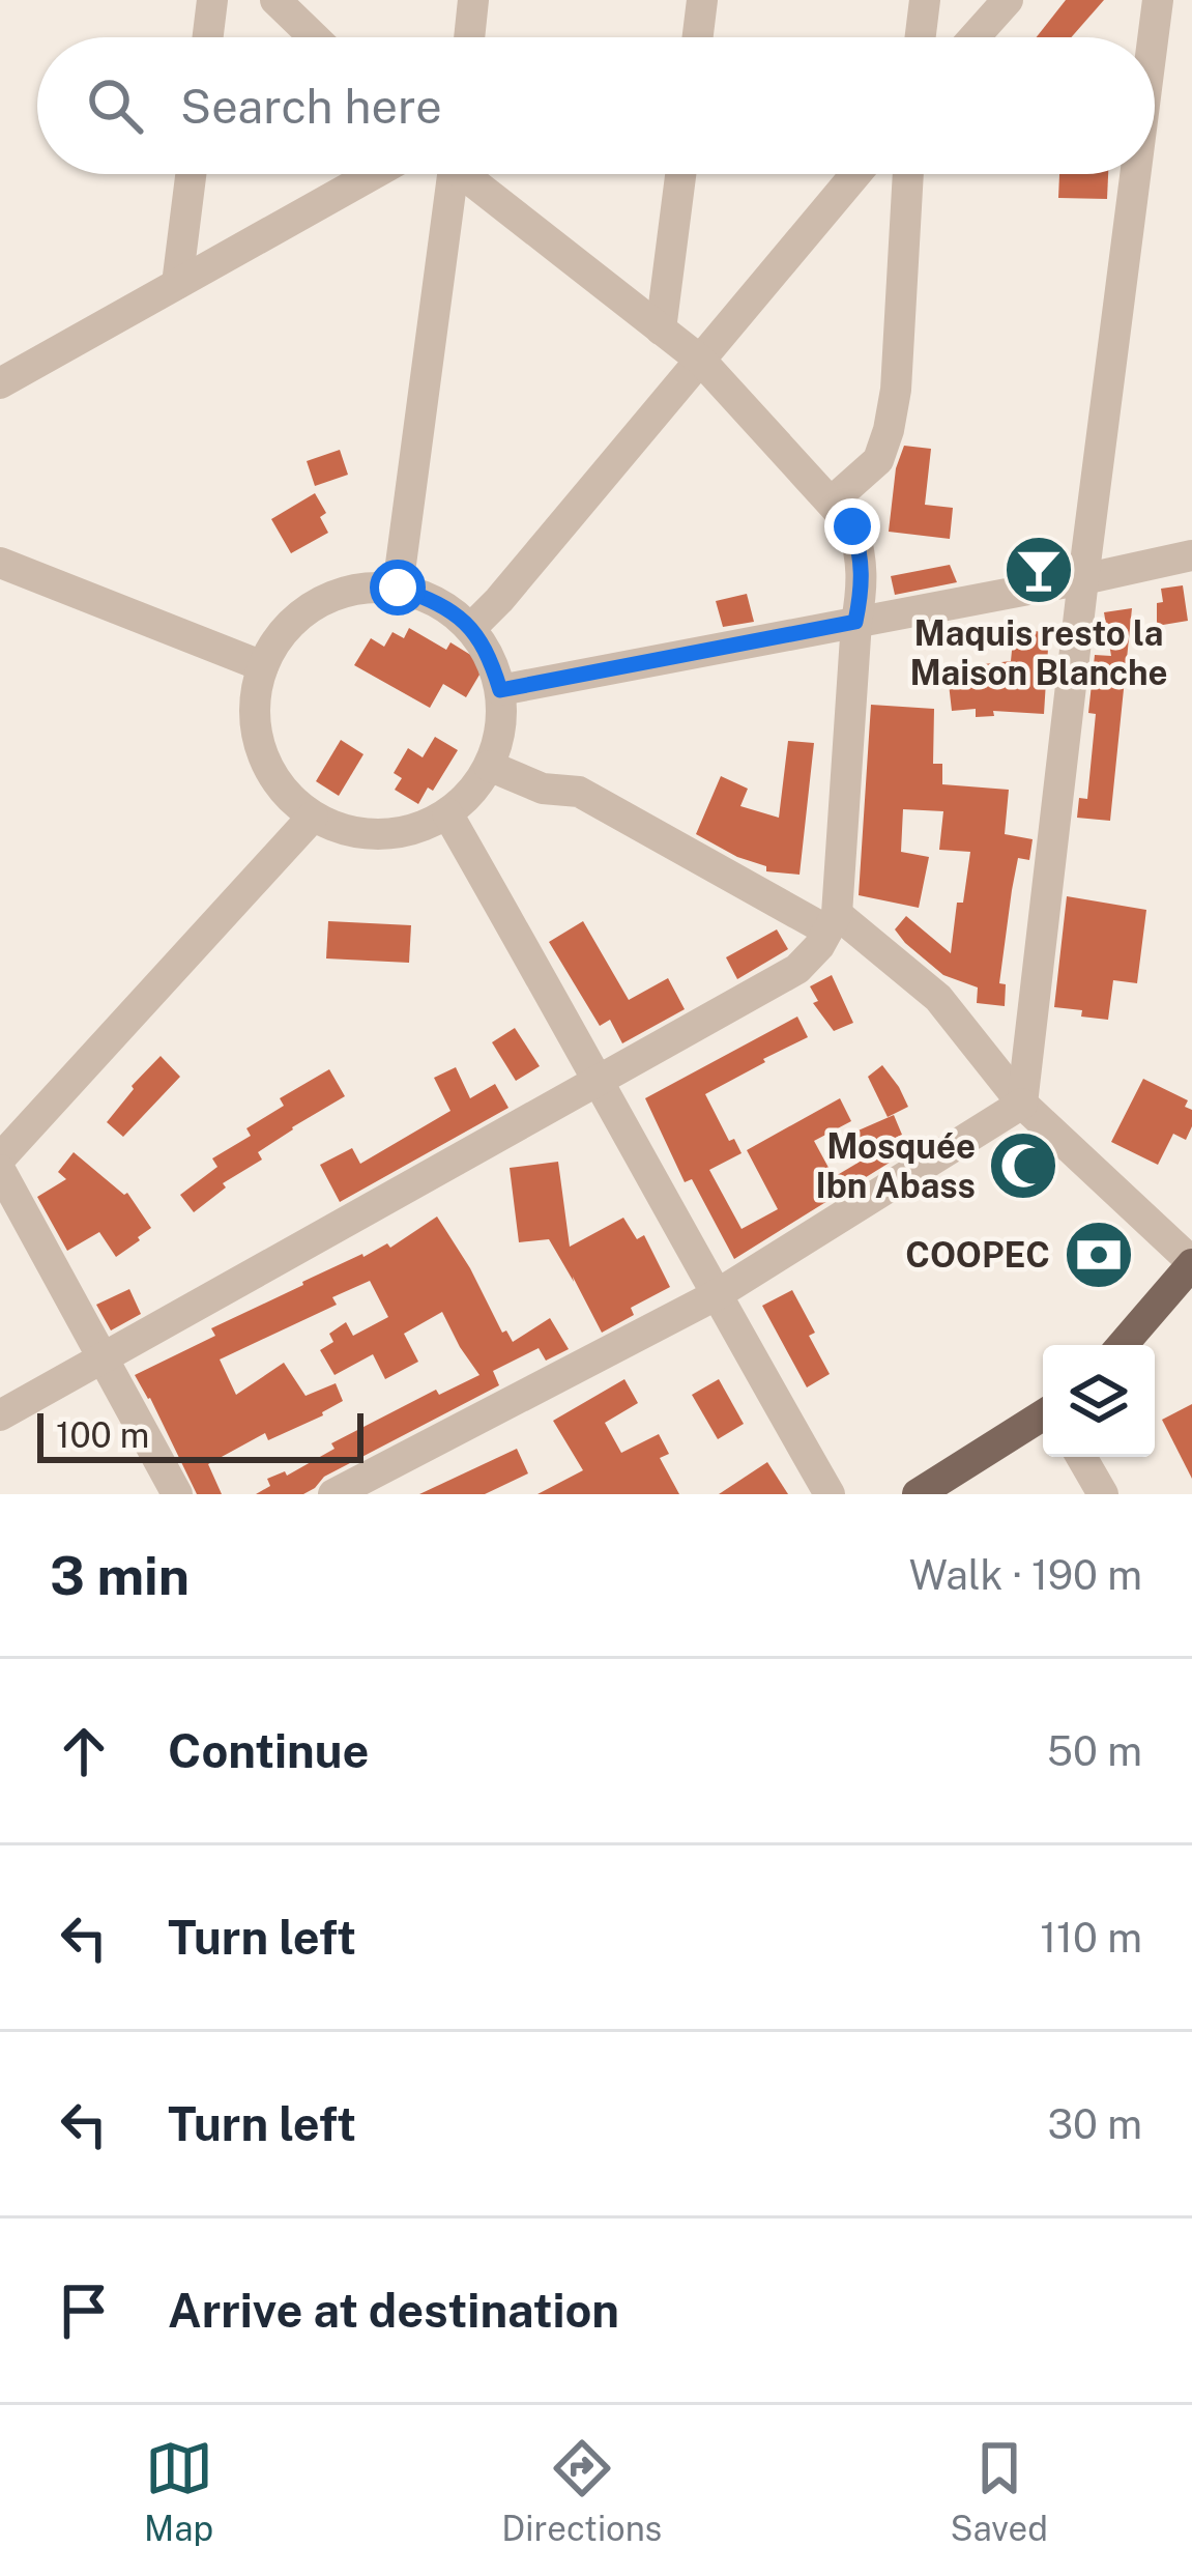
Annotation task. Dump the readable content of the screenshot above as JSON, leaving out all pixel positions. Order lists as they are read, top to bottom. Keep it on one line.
{"places":{"bar":["Maquis resto la Maison Blanche"],"mosque":["Mosquée Ibn Abass"],"bank":["COOPEC"]},"scale_bar":"100 m","page":{"search":"Search here","scale":"100 m","heading":["3 min","Walk · 190 m"],"list":[["Continue","50 m"],["Turn left","110 m"],["Turn left","30 m"],"Arrive at destination"],"nav":["Map","Directions","Saved"]}}
